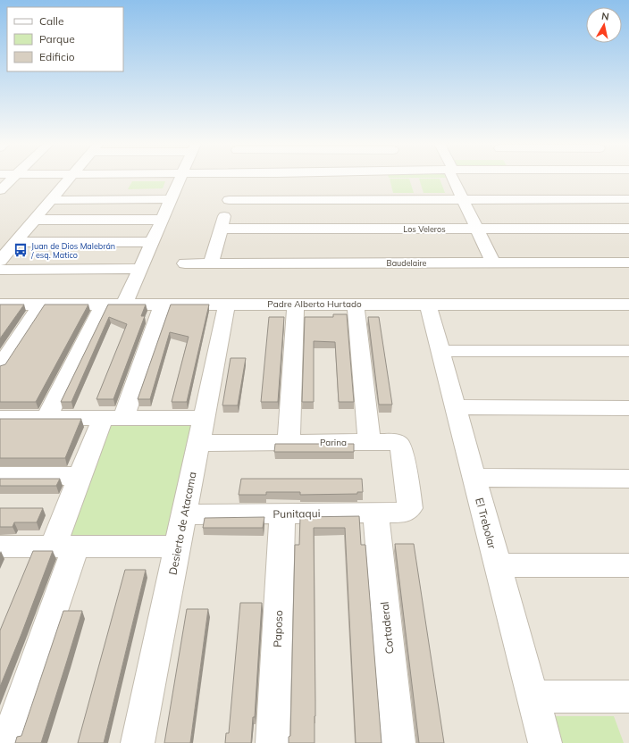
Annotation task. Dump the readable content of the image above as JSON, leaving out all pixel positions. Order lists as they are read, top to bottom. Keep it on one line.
{"streets":{"street":["Los Veleros","Baudelaire","Padre Alberto Hurtado","Parina","Punitaqui","Desierto de Atacama","El Trebolar","Cortaderal","Paposo"]},"crossings":[["Padre Alberto Hurtado","Desierto de Atacama"],["Padre Alberto Hurtado","El Trebolar"],["Parina","Punitaqui"],["Parina","Desierto de Atacama"],["Punitaqui","Desierto de Atacama"],["Punitaqui","Cortaderal"],["Punitaqui","Paposo"]],"places":{"bus stop":["Juan de Dios Malebrán / esq. Matico"]},"legend":["Calle","Parque","Edificio"],"north":"top"}
